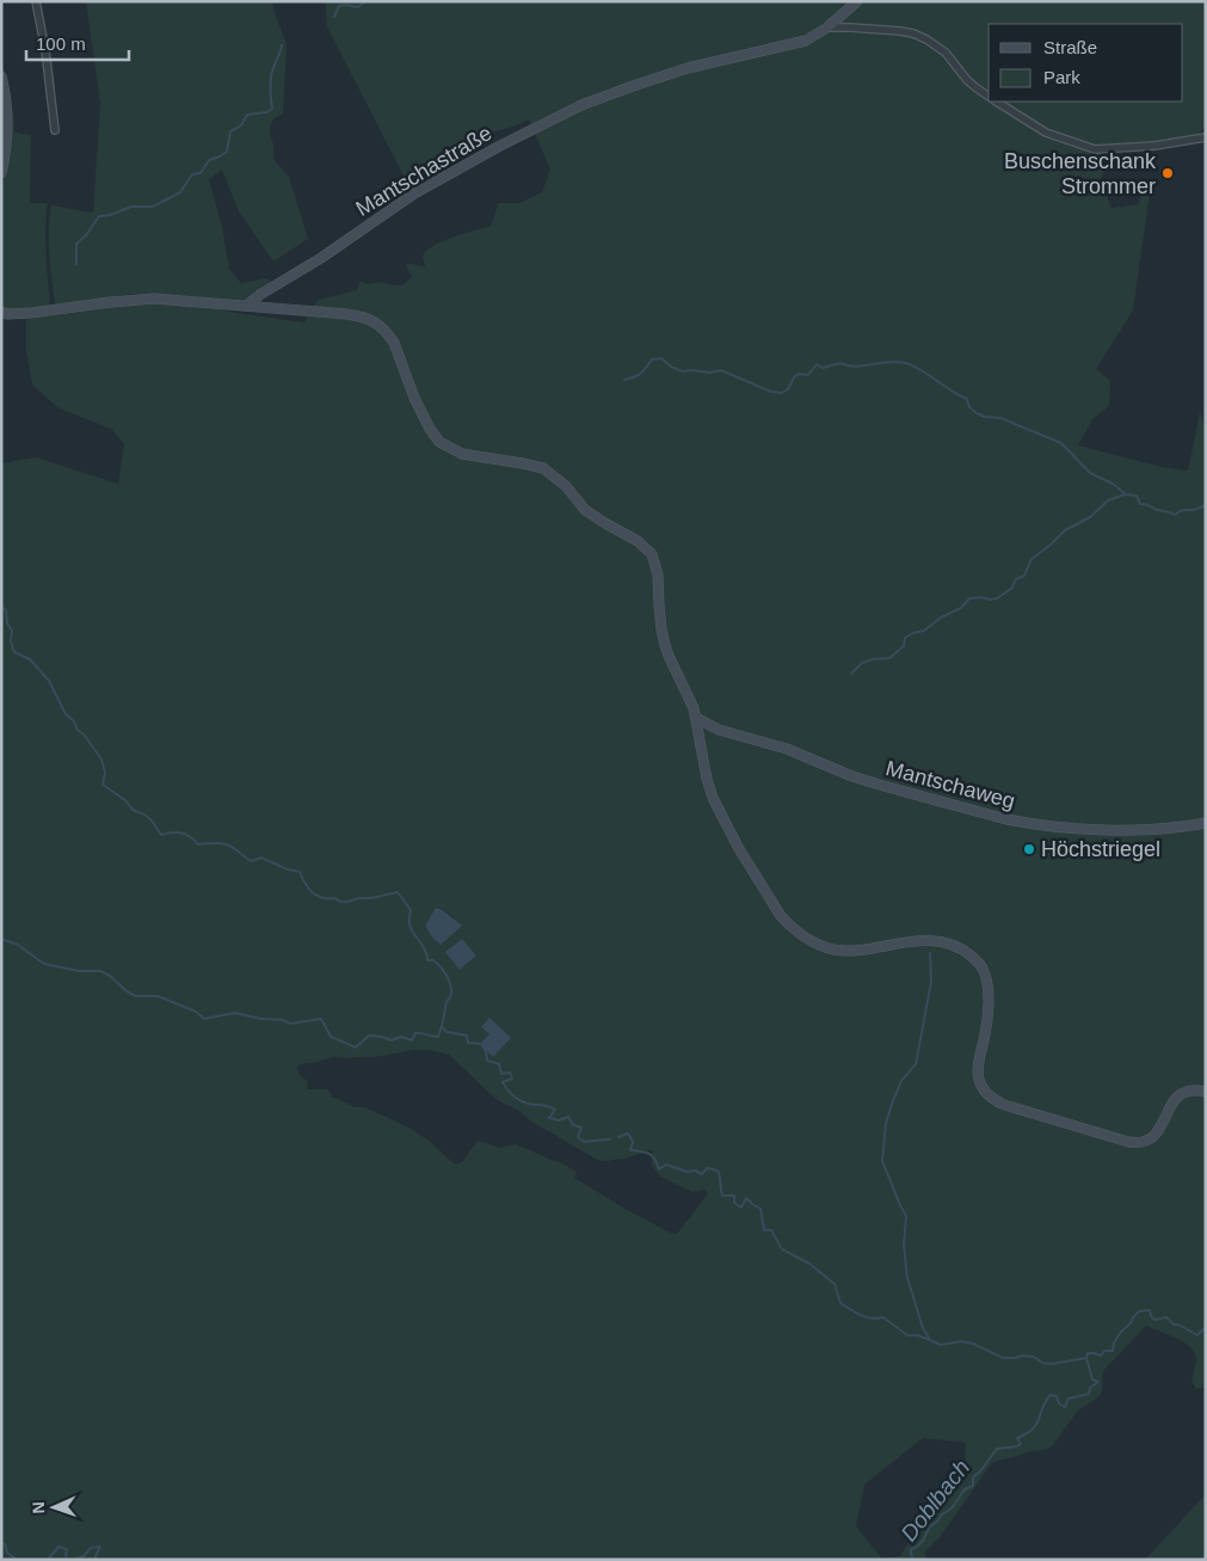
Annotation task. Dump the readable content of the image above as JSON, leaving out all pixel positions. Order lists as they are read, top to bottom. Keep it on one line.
{"streets":{"street":["Mantschastraße","Mantschaweg"]},"water":["Doblbach"],"places":["Buschenschank Strommer","Höchstriegel"],"legend":["Straße","Park"],"scale_bar":"100 m","north":"left"}
